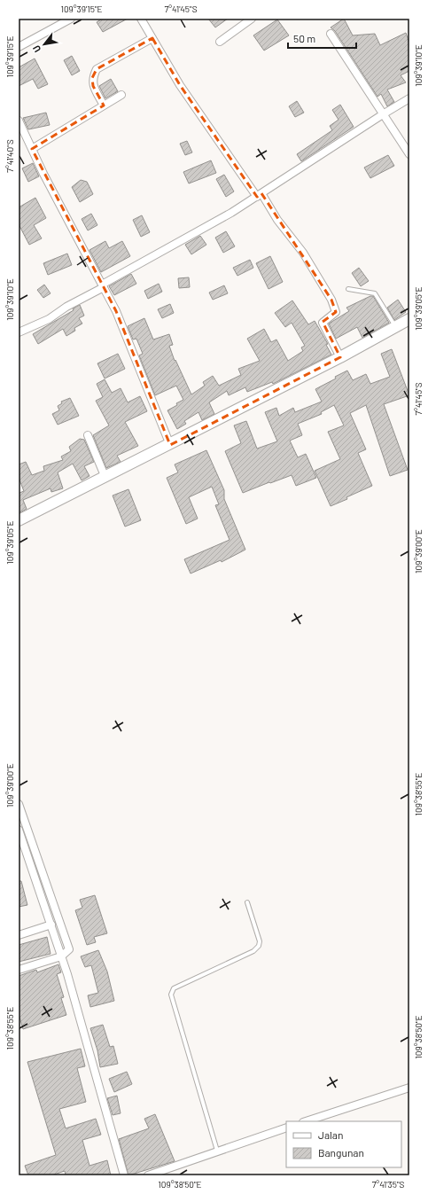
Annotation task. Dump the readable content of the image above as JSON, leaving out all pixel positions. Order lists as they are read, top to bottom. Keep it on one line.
{"legend":["Jalan","Bangunan"],"scale_bar":"50 m","north":"bottom left","coordinates":["109°39'15\"E","7°41'45\"S","109°39'10\"E","7°41'40\"S","109°39'05\"E","109°39'00\"E","109°38'55\"E","109°38'50\"E","7°41'35\"S"]}
